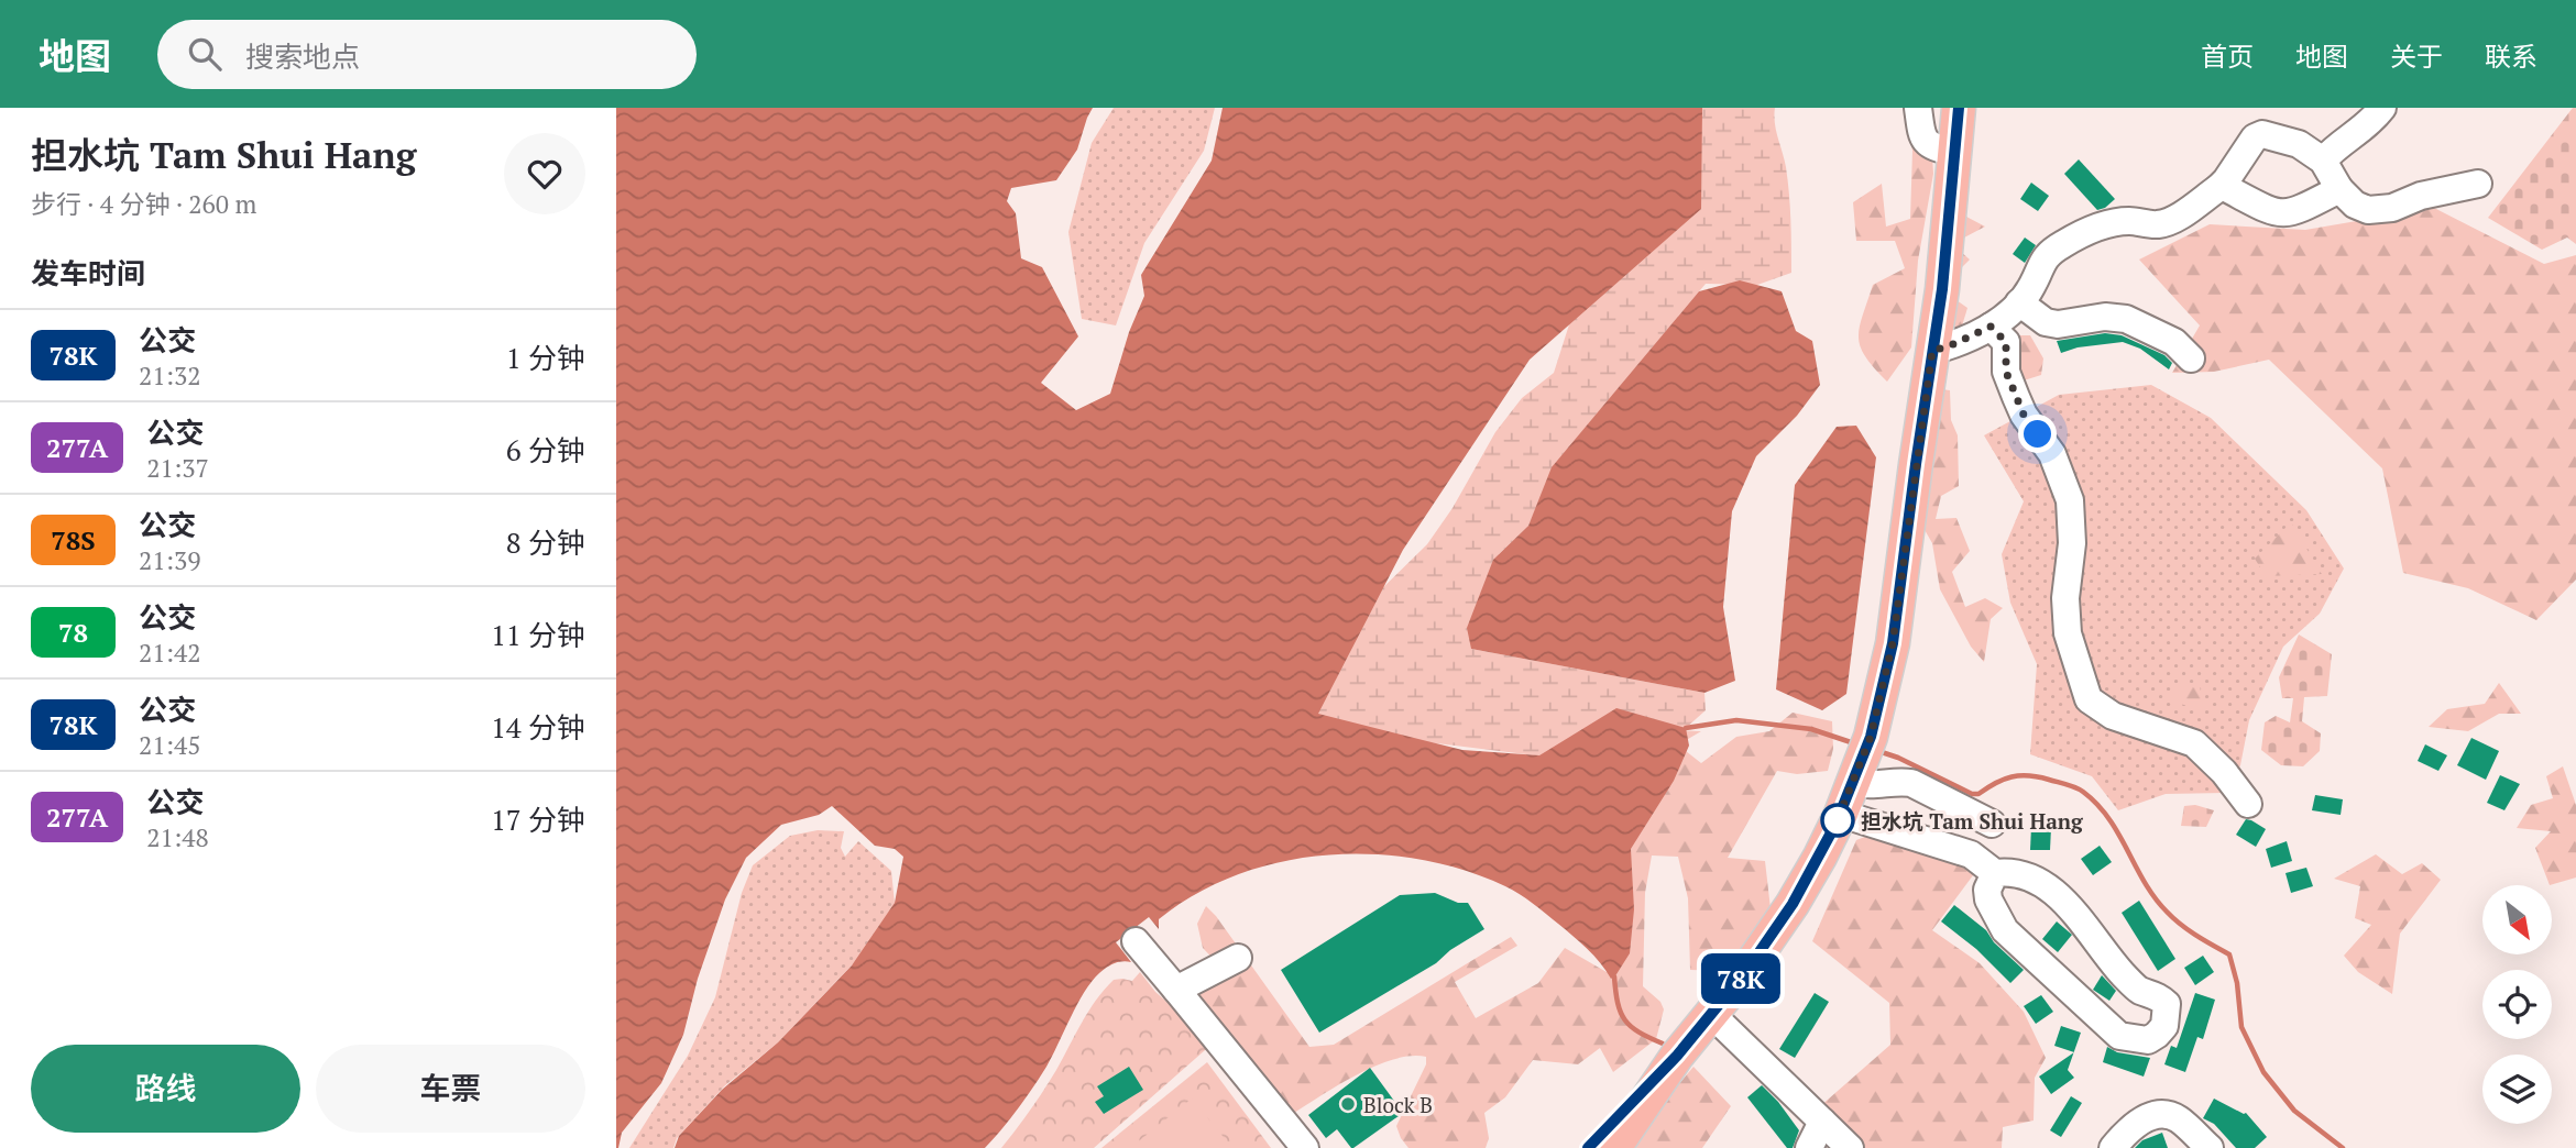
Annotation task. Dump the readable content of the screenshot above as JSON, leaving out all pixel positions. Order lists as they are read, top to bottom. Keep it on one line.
{"places":["担水坑 Tam Shui Hang","Block B"],"lines":["bus line 78K"],"north":"bottom right","page":{"header":"地图","search":"搜索地点","nav":["首页","地图","关于","联系"],"heading":[["担水坑 Tam Shui Hang","步行 · 4 分钟 · 260 m"],"发车时间"],"on_map":"78K","list":[{"mark":"78K","name":"公交","note":"21:32","value":"1 分钟"},{"mark":"277A","name":"公交","note":"21:37","value":"6 分钟"},{"mark":"78S","name":"公交","note":"21:39","value":"8 分钟"},{"mark":"78","name":"公交","note":"21:42","value":"11 分钟"},{"mark":"78K","name":"公交","note":"21:45","value":"14 分钟"},{"mark":"277A","name":"公交","note":"21:48","value":"17 分钟"}],"buttons":["路线","车票"]}}
